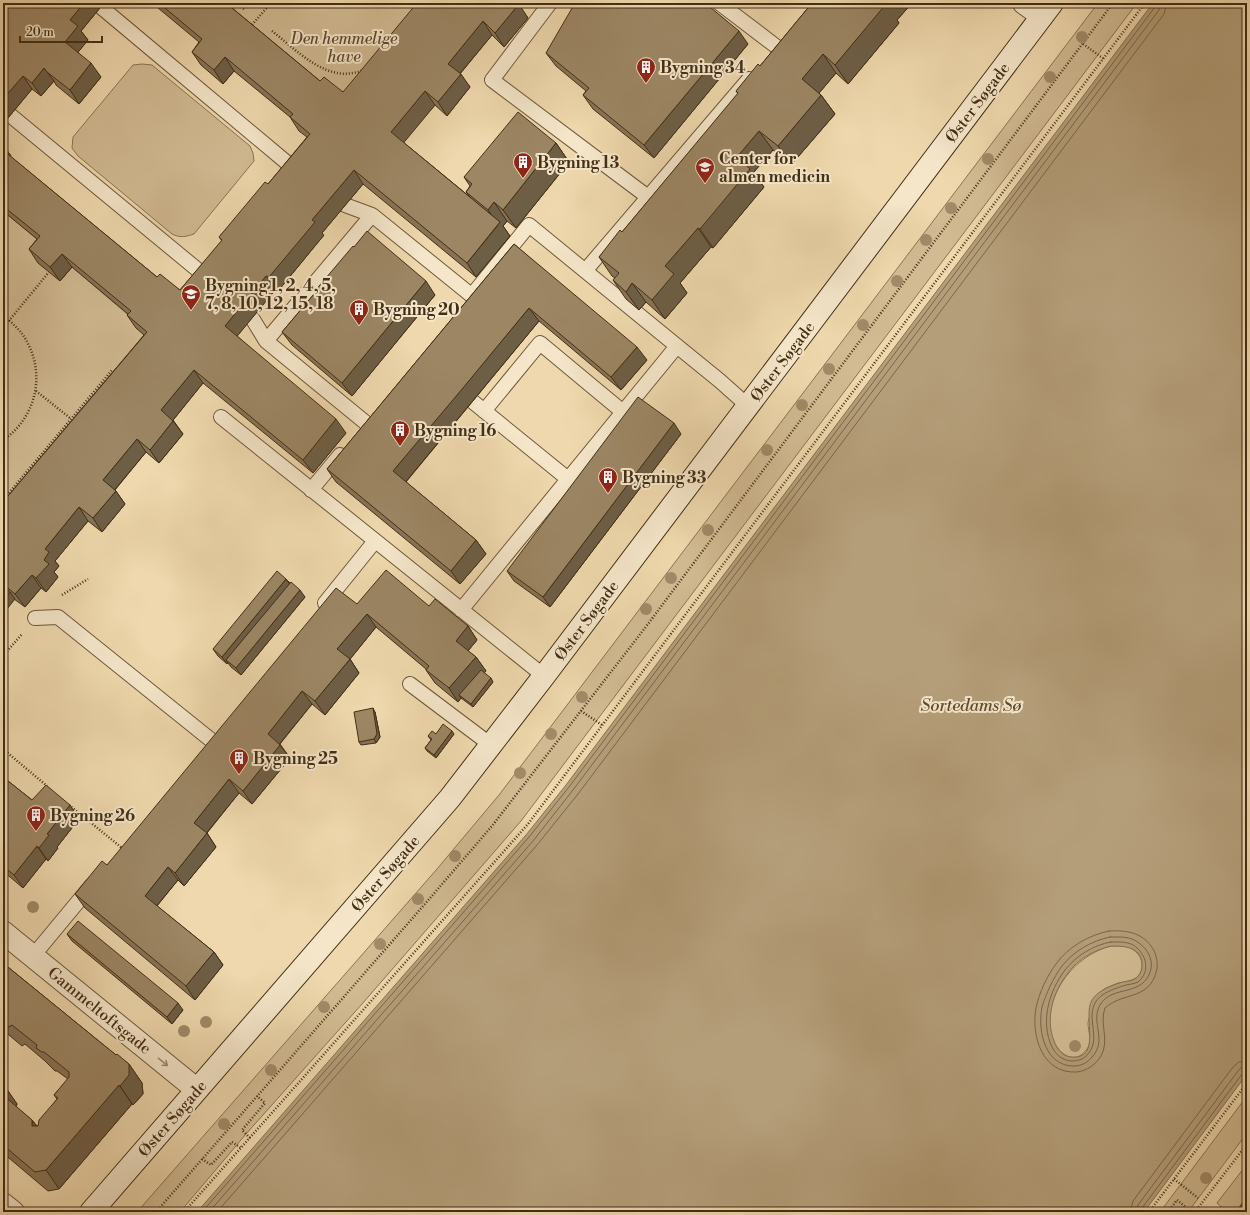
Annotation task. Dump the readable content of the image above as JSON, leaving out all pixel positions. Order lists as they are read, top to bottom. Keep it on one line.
{"streets":{"street":["Øster Søgade","Gammeltoftsgade"]},"crossings":[["Øster Søgade","Gammeltoftsgade"]],"one_way":["Gammeltoftsgade"],"water":["Sortedams Sø"],"parks":["Den hemmelige have"],"places":{"building":["Bygning 34","Bygning 13","Bygning 20","Bygning 16","Bygning 33","Bygning 25","Bygning 26"],"school or university":["Center for almen medicin","Bygning 1, 2, 4, 5, 7, 8, 10, 12, 15, 18"]},"scale_bar":"20 m"}
